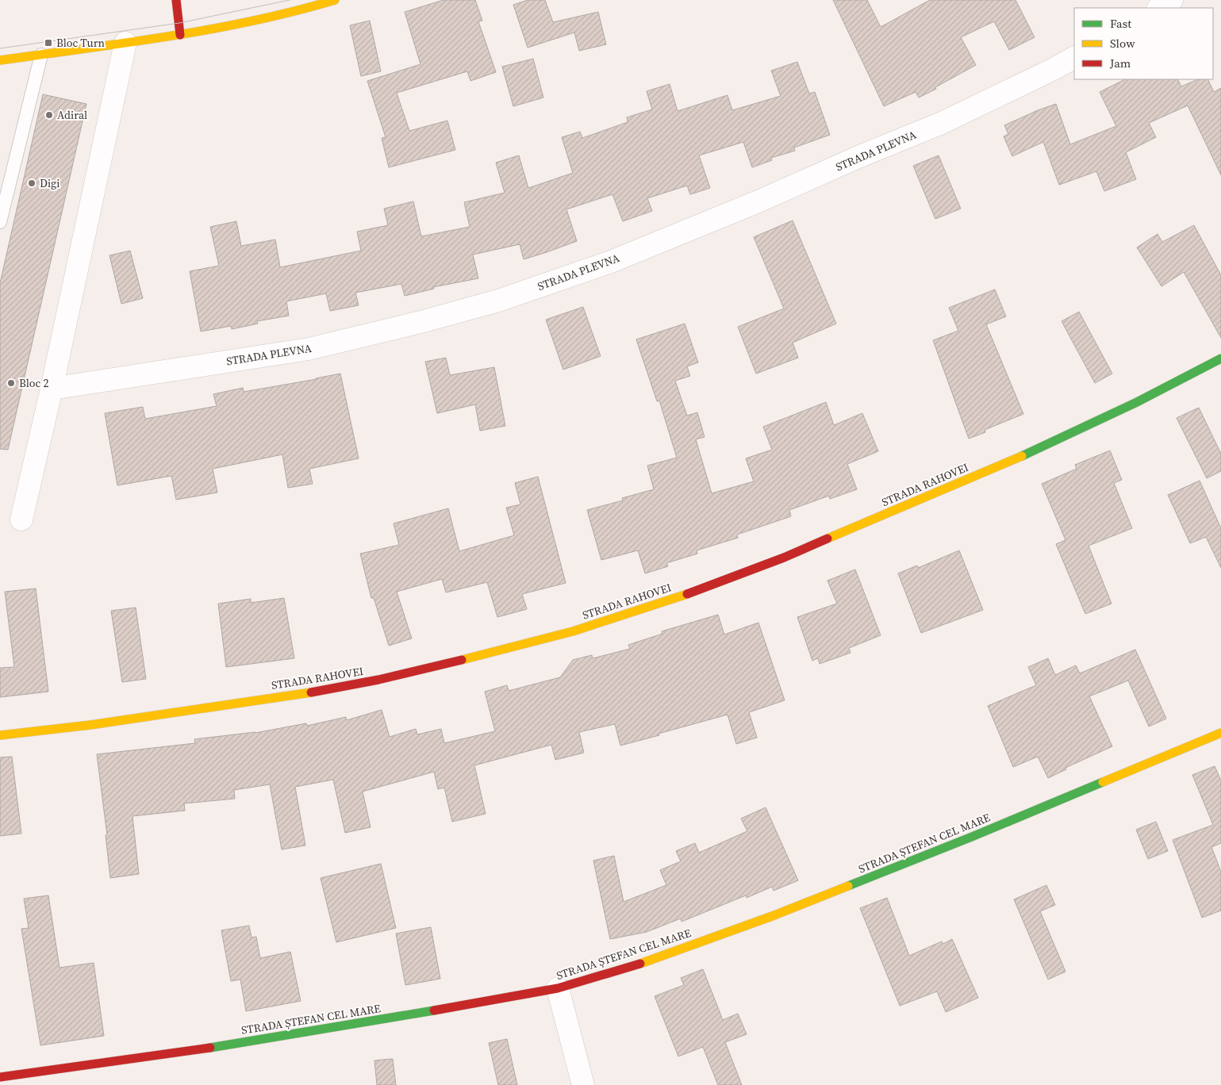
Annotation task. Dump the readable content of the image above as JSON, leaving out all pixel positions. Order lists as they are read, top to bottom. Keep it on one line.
{"streets":{"street":["STRADA PLEVNA","STRADA RAHOVEI","STRADA ȘTEFAN CEL MARE"]},"places":{"transit":["Bloc Turn"],"other":["Adiral","Digi","Bloc 2"]},"legend":["Fast","Slow","Jam"]}
